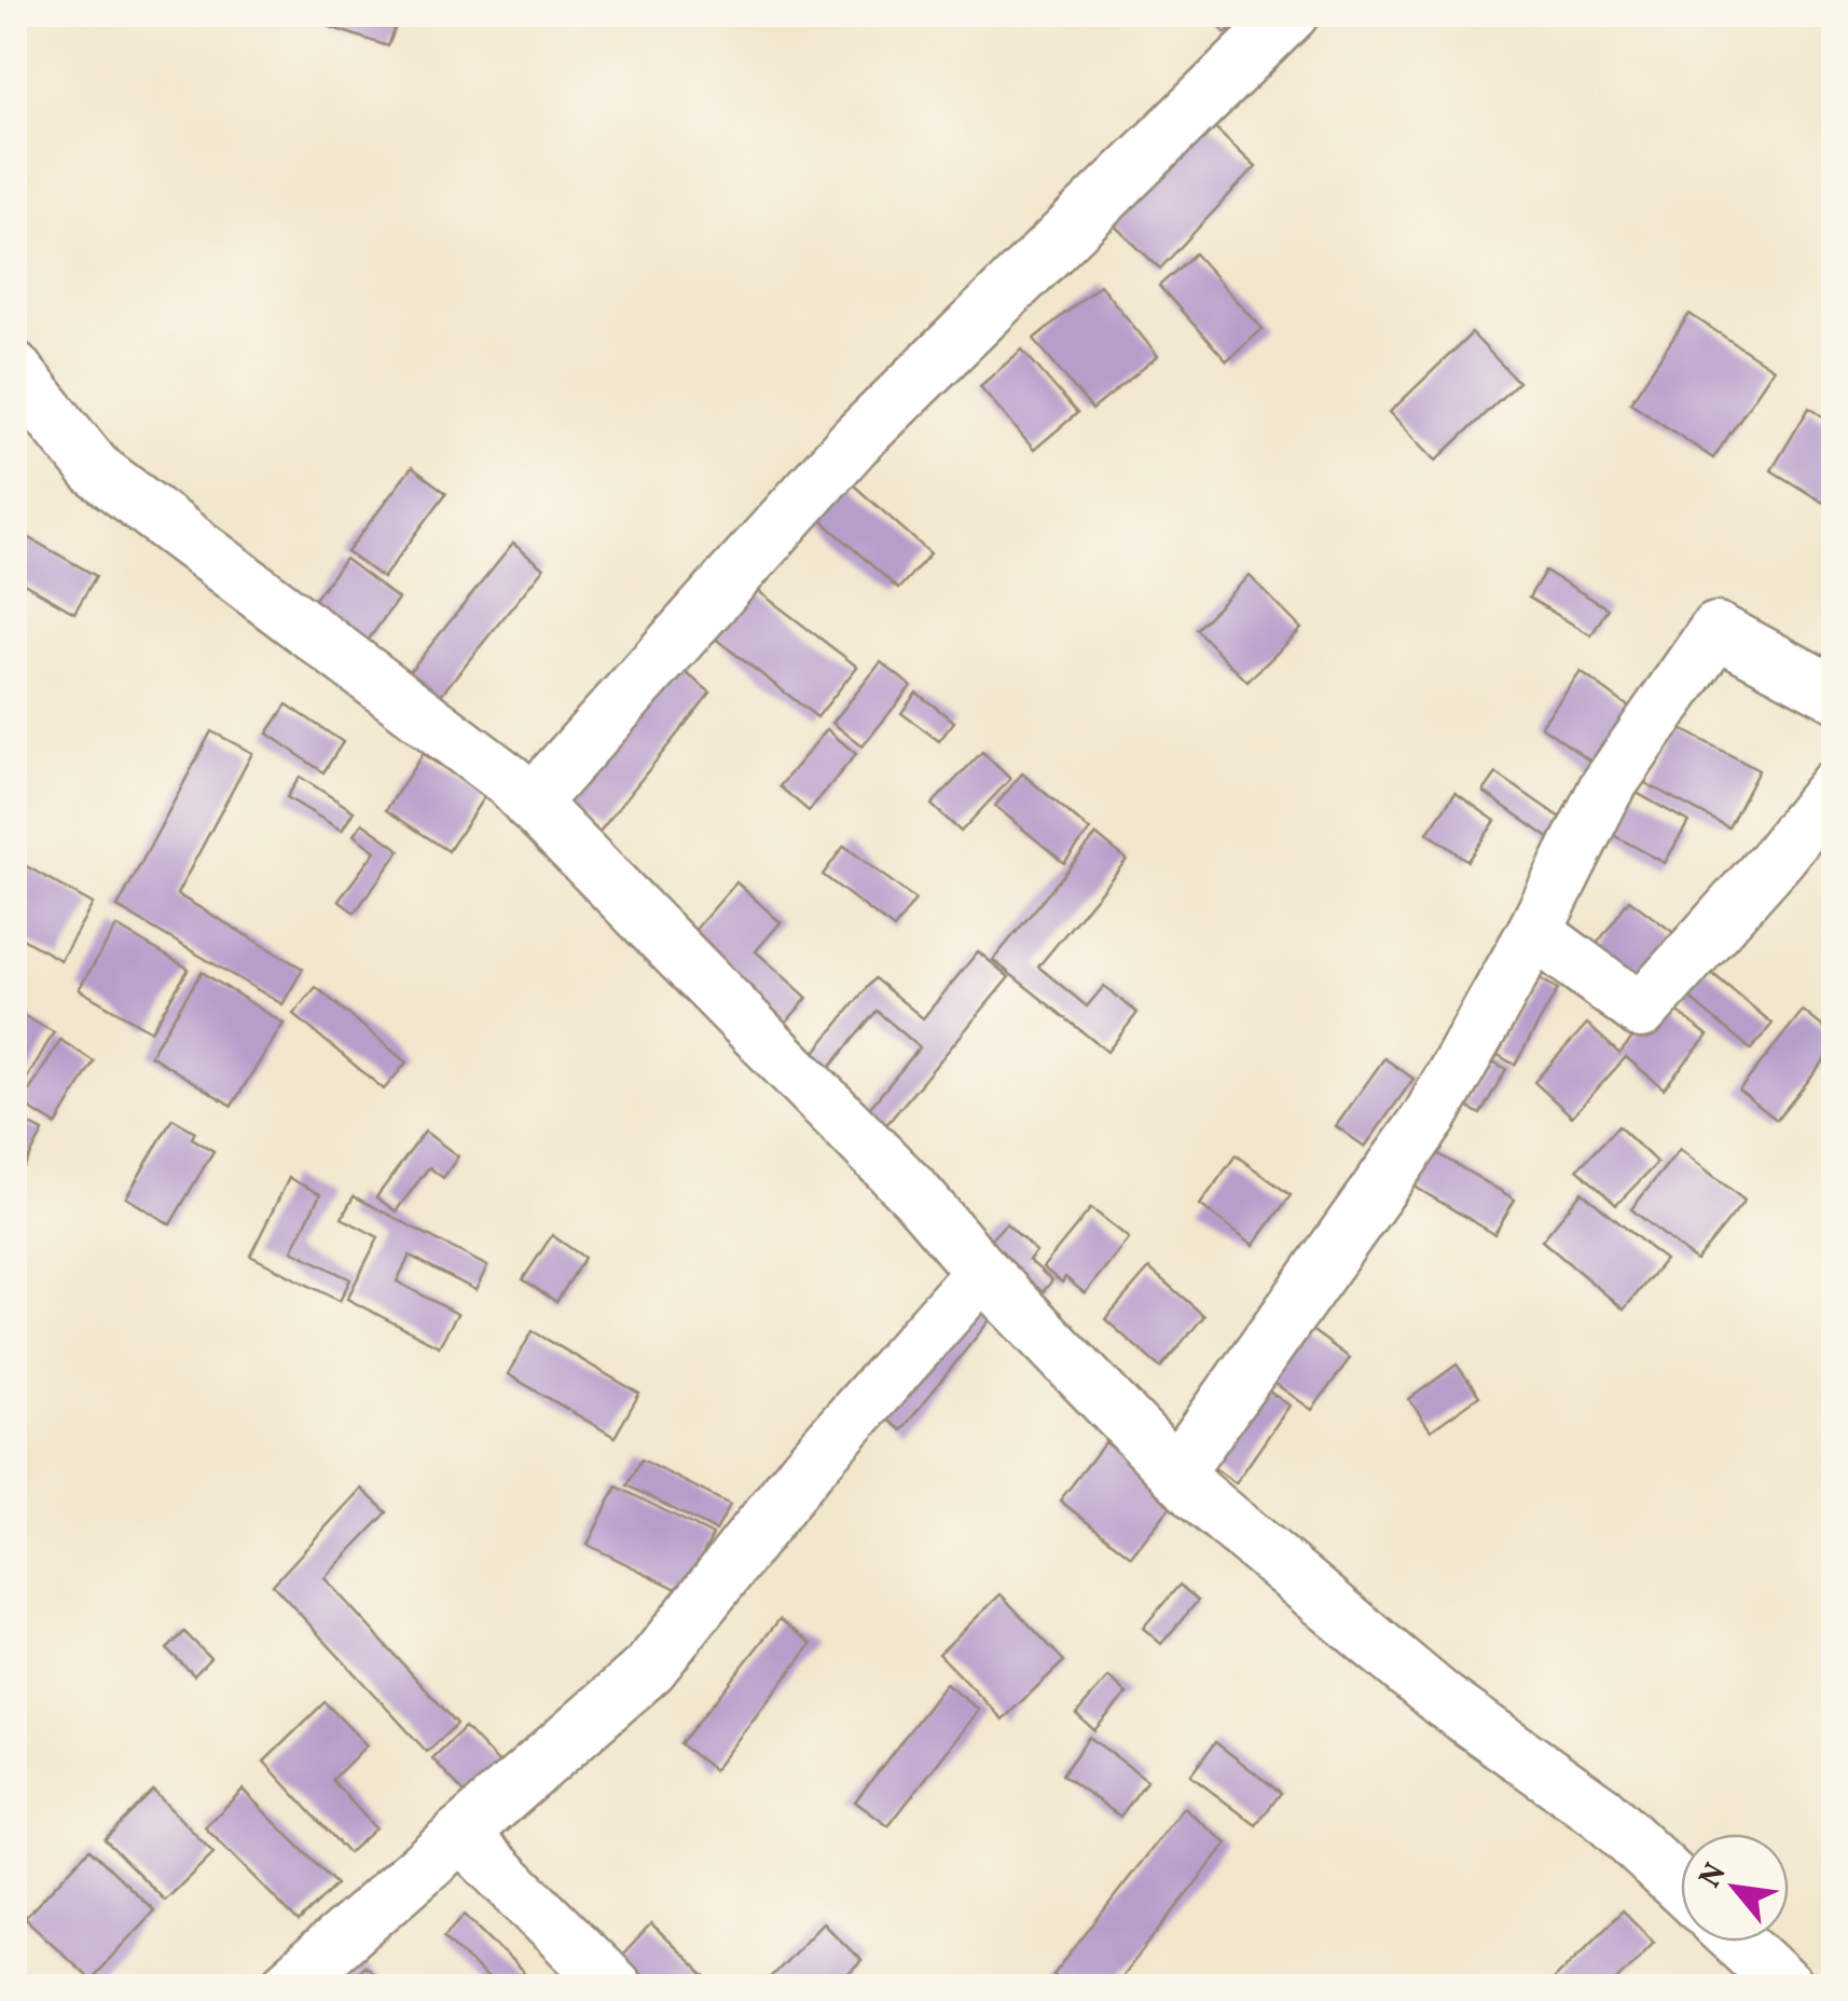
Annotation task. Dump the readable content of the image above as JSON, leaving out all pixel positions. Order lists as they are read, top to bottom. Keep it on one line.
{"north":"top left"}
